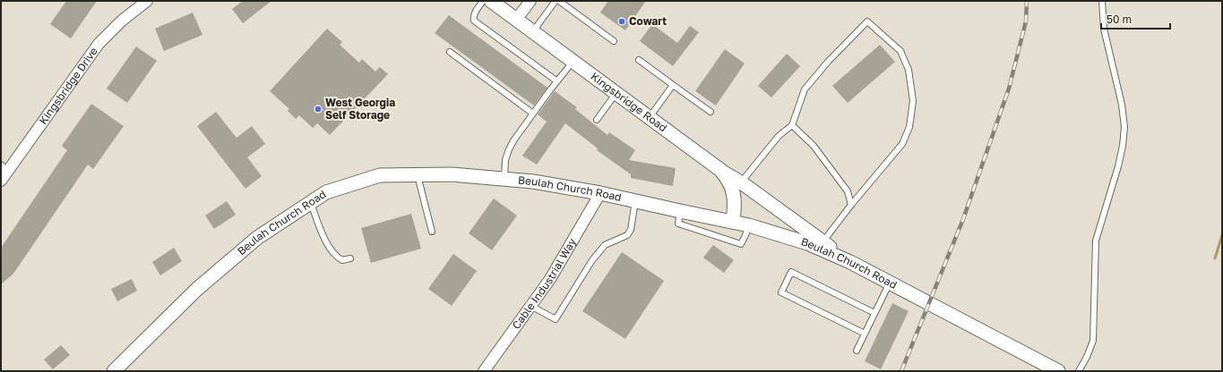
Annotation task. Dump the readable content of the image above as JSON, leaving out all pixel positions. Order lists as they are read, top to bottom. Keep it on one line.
{"streets":{"street":["Kingsbridge Drive","Kingsbridge Road","Beulah Church Road","Cable Industrial Way"]},"crossings":[["Kingsbridge Road","Beulah Church Road"],["Beulah Church Road","Cable Industrial Way"]],"places":["Cowart","West Georgia Self Storage"],"scale_bar":"50 m"}
